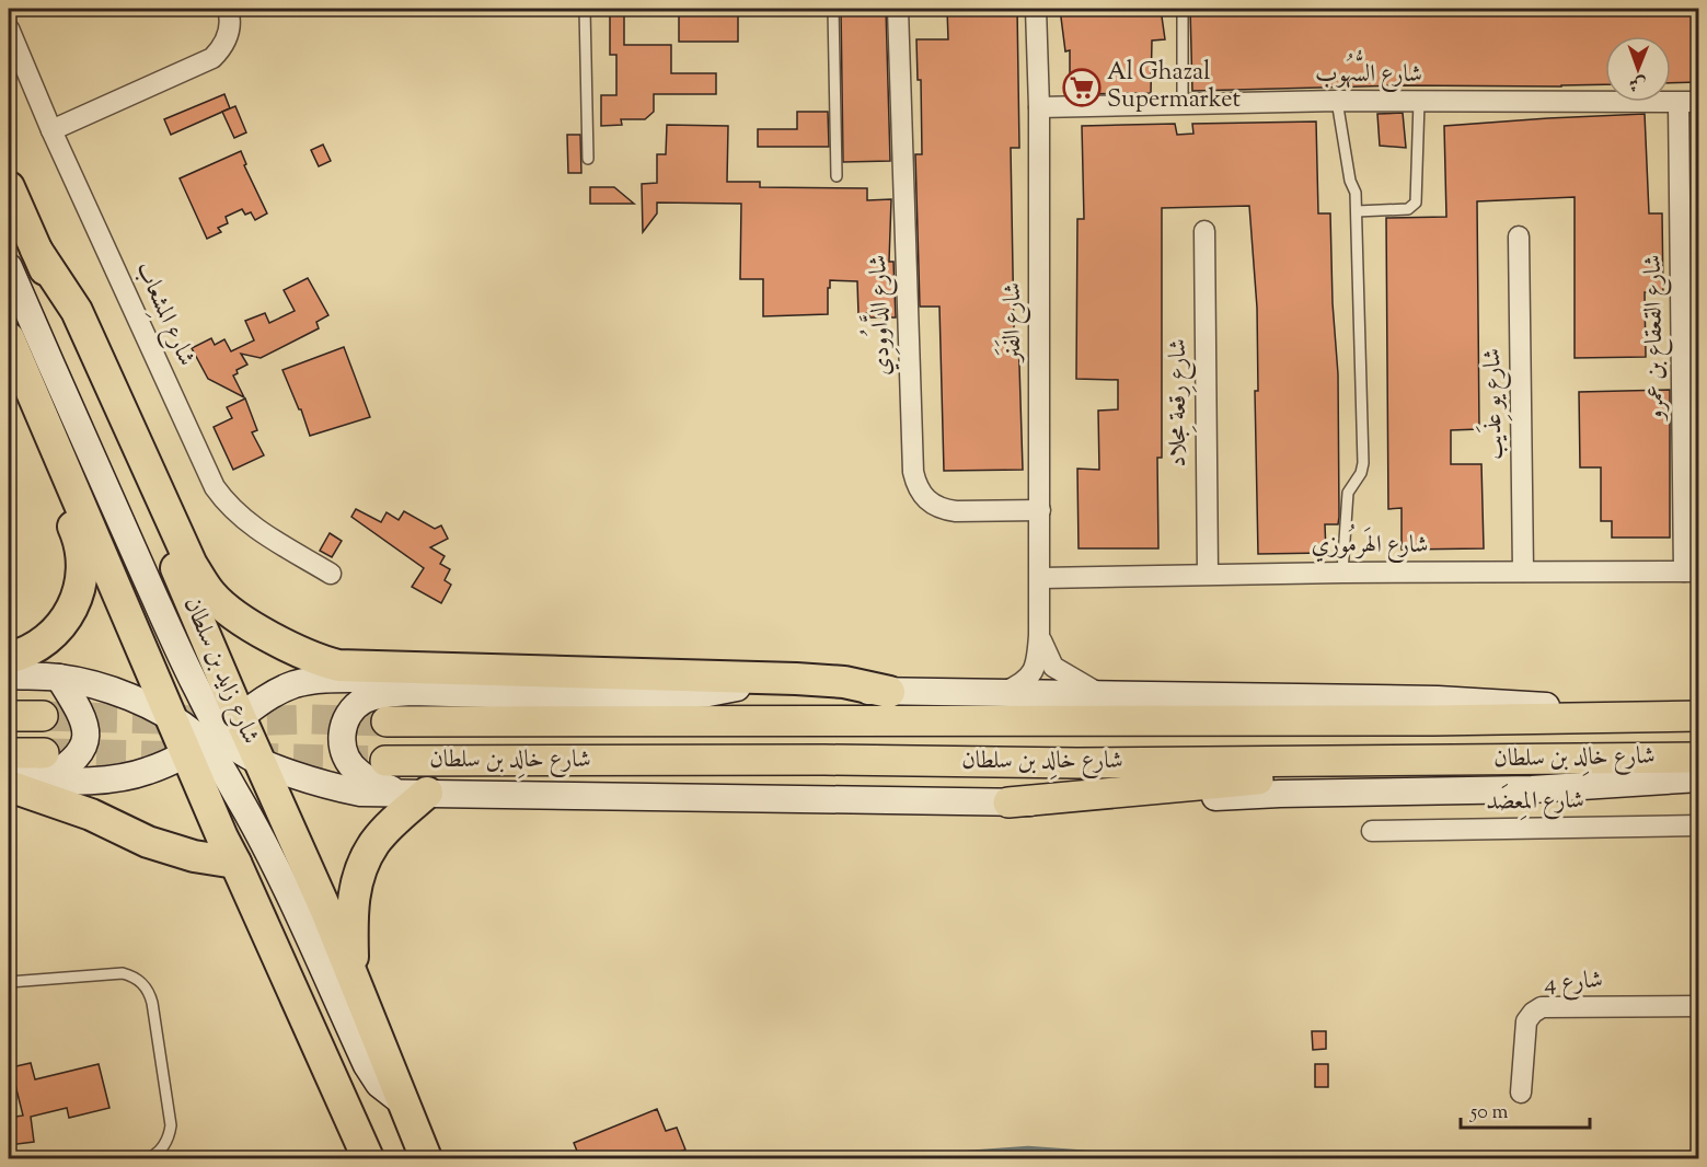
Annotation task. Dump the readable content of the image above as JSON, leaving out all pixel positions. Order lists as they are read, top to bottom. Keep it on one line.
{"streets":{"highway":["شارع زايد بن سلطان"],"main road":["شارع خالِد بن سلطان"],"street":["شارع السُّهُوب","شارع المِشعاب","شارع الدَّاوُودِي","شارع الفَنَر","شارع القعقاع بن عمرو","شارع رِقعة مِجلاد","شارع يو عِذَيب","شارع الهَرمُوزي","شارع المِعضَد","شارع 4"]},"crossings":[["شارع السُّهُوب","شارع الفَنَر"],["شارع السُّهُوب","شارع القعقاع بن عمرو"],["شارع الدَّاوُودِي","شارع الفَنَر"],["شارع الفَنَر","شارع الهَرمُوزي"],["شارع القعقاع بن عمرو","شارع الهَرمُوزي"],["شارع رِقعة مِجلاد","شارع الهَرمُوزي"],["شارع يو عِذَيب","شارع الهَرمُوزي"]],"places":{"supermarket":["Al Ghazal Supermarket"]},"scale_bar":"50 m","north":"bottom"}
